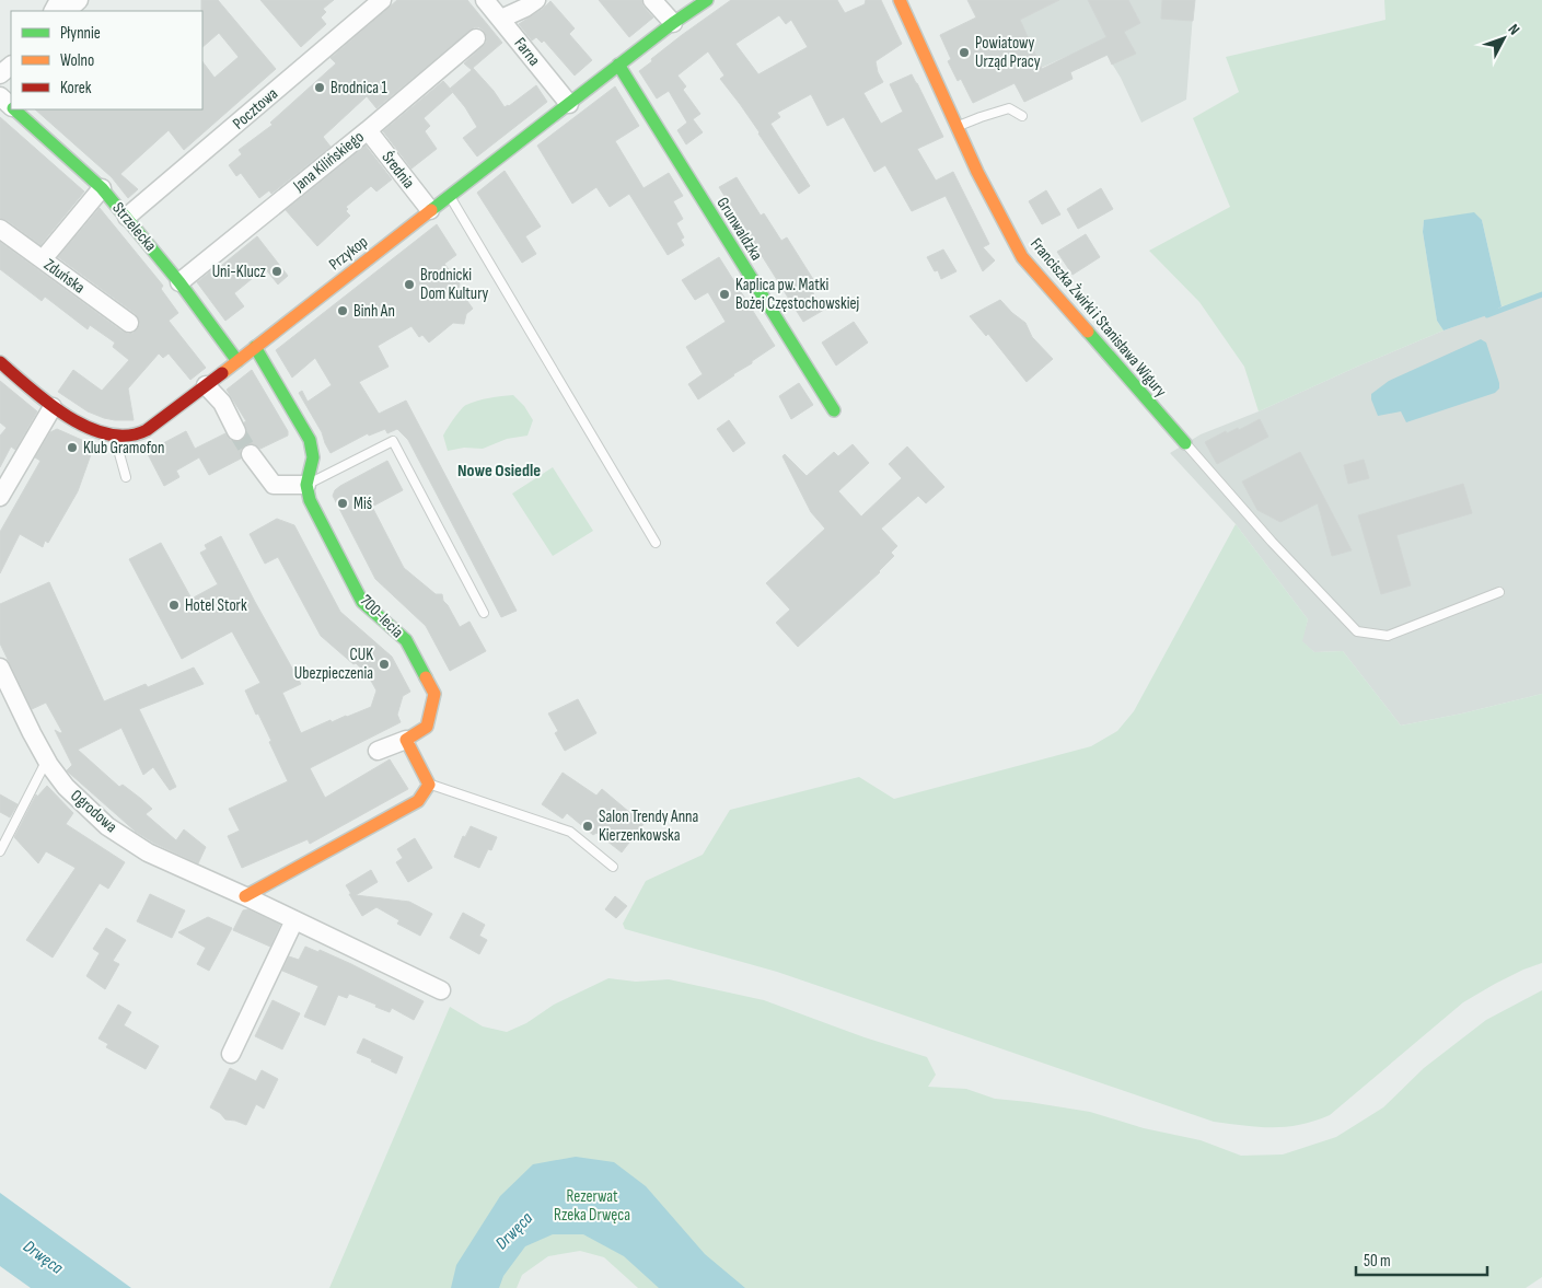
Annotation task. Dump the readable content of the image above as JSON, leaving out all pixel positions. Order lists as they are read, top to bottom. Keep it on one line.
{"streets":{"street":["Farna","Pocztowa","Jana Kilińskiego","Średnia","Strzelecka","Grunwaldzka","Przykop","Zduńska","Franciszka Żwirki i Stanisława Wigury","700-lecia","Ogrodowa"]},"crossings":[["Farna","Przykop"],["Pocztowa","Strzelecka"],["Jana Kilińskiego","Średnia"],["Jana Kilińskiego","Strzelecka"],["Średnia","Przykop"],["Strzelecka","Przykop"],["Grunwaldzka","Przykop"]],"districts":["Nowe Osiedle"],"water":["Drwęca"],"parks":["Rezerwat Rzeka Drwęca"],"places":["Powiatowy Urząd Pracy","Brodnica 1","Uni-Klucz","Brodnicki Dom Kultury","Kaplica pw. Matki Bożej Częstochowskiej","Binh An","Klub Gramofon","Miś","Hotel Stork","CUK Ubezpieczenia","Salon Trendy Anna Kierzenkowska"],"legend":["Płynnie","Wolno","Korek"],"scale_bar":"50 m","north":"top right"}
